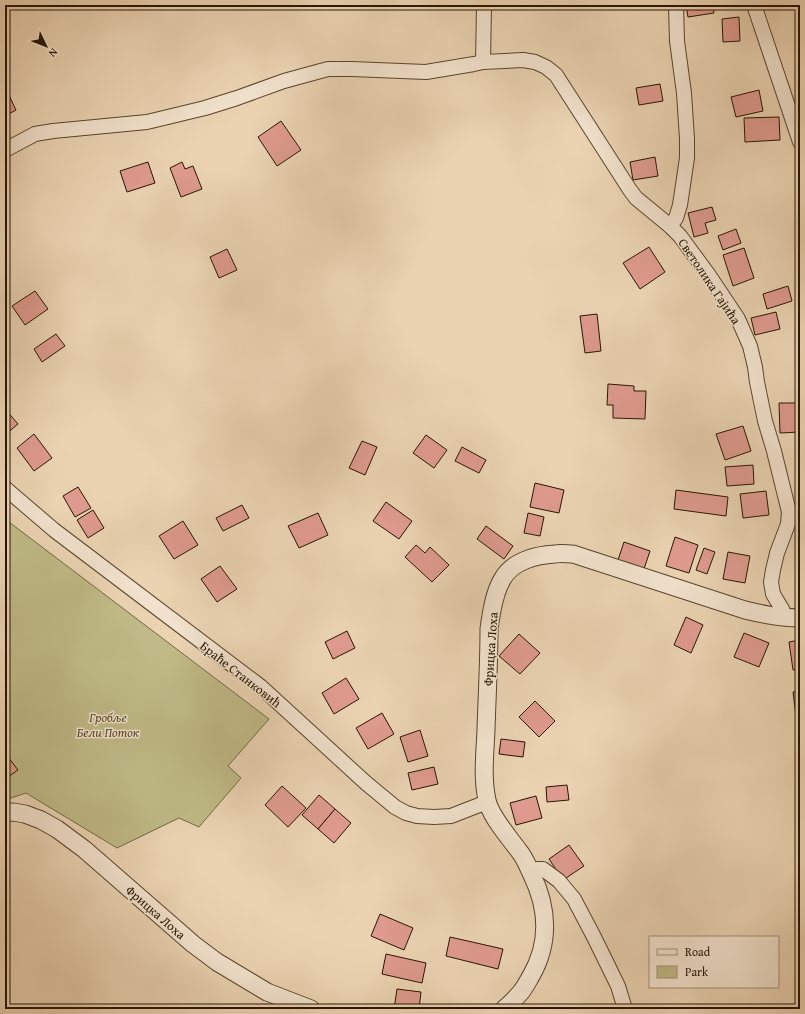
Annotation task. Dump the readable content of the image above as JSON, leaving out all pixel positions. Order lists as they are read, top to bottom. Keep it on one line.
{"streets":{"street":["Светолика Гајића","Фрицка Лоха","Браће Станковић"]},"crossings":[["Светолика Гајића","Фрицка Лоха"],["Фрицка Лоха","Браће Станковић"]],"parks":["Гробље Бели Поток"],"legend":["Road","Park"],"north":"bottom right"}
